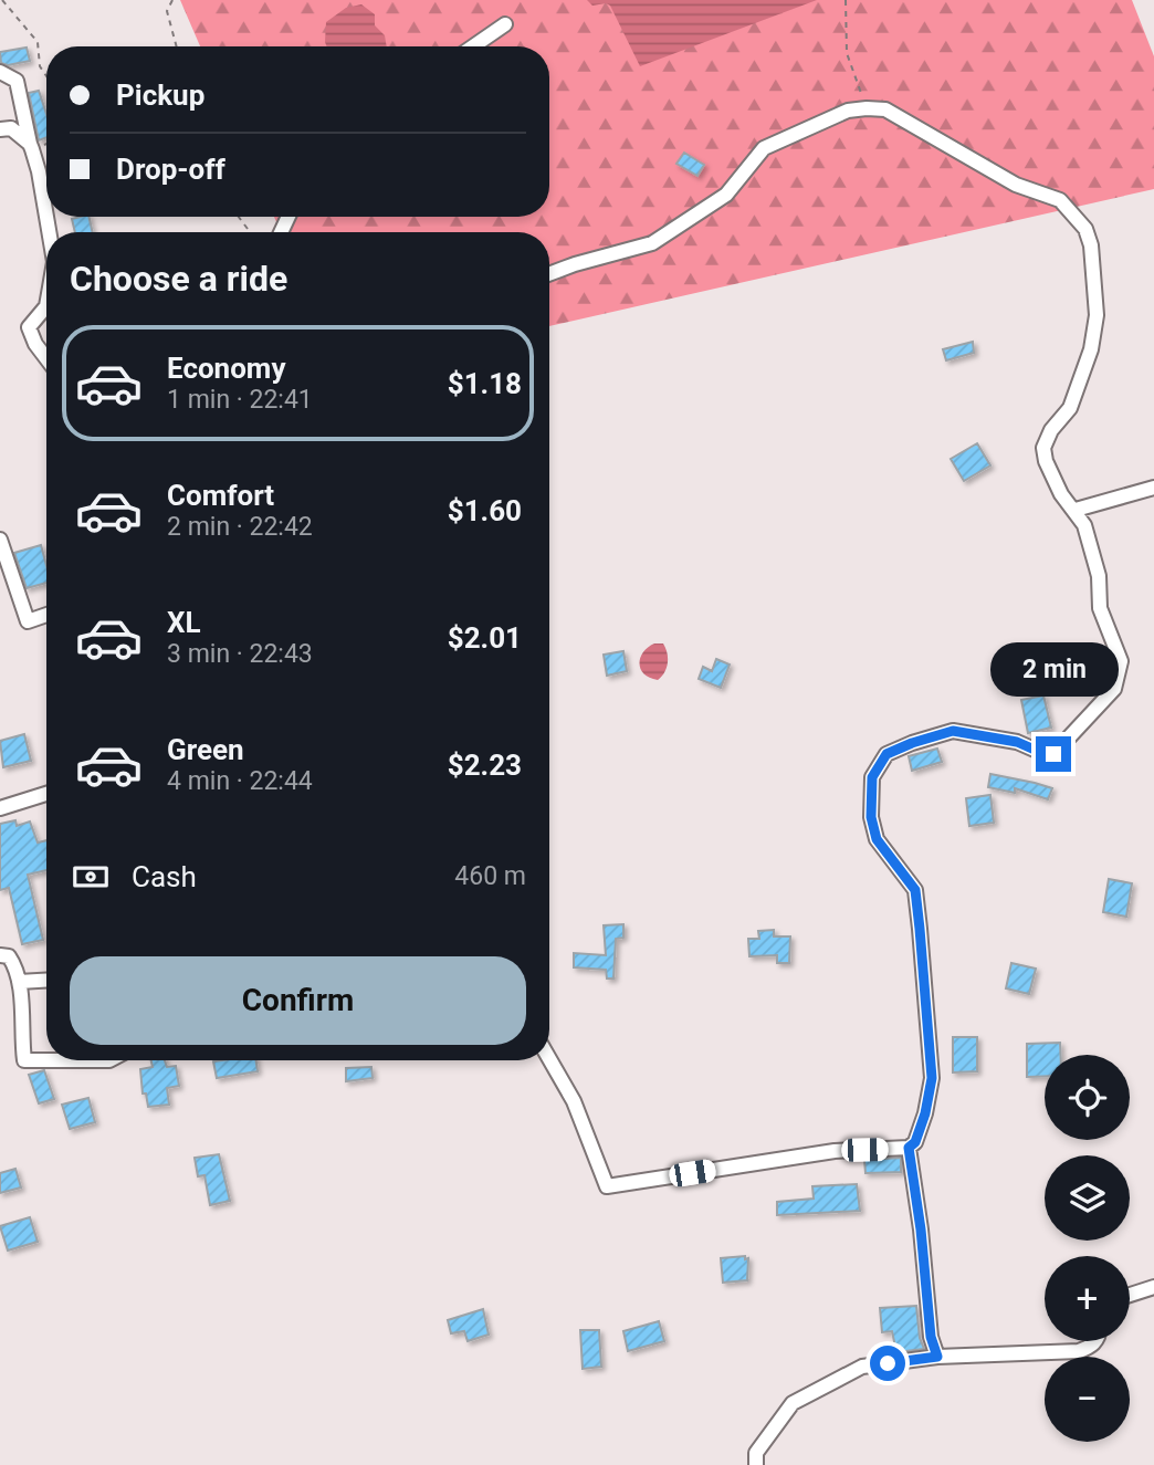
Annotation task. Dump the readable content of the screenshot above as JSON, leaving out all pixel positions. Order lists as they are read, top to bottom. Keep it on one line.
{"page":{"banner":["Pickup","Drop-off"],"heading":"Choose a ride","list":[{"name":"Economy","note":"1 min · 22:41","value":"$1.18"},{"name":"Comfort","note":"2 min · 22:42","value":"$1.60"},{"name":"XL","note":"3 min · 22:43","value":"$2.01"},{"name":"Green","note":"4 min · 22:44","value":"$2.23"}],"bubble":"2 min","pay":["Cash","460 m"],"buttons":"Confirm","map_buttons":["+","−"]}}
